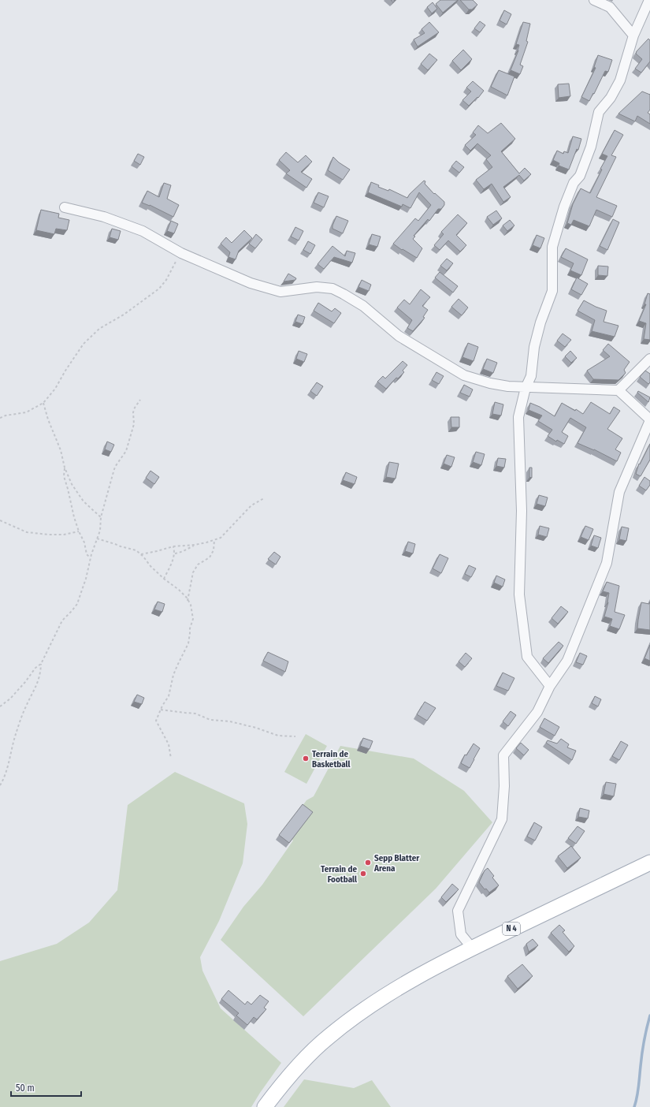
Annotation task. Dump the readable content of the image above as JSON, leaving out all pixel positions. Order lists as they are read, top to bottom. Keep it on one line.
{"streets":{"main road":["N 4"]},"places":["Terrain de Basketball","Sepp Blatter Arena","Terrain de Football"],"scale_bar":"50 m"}
